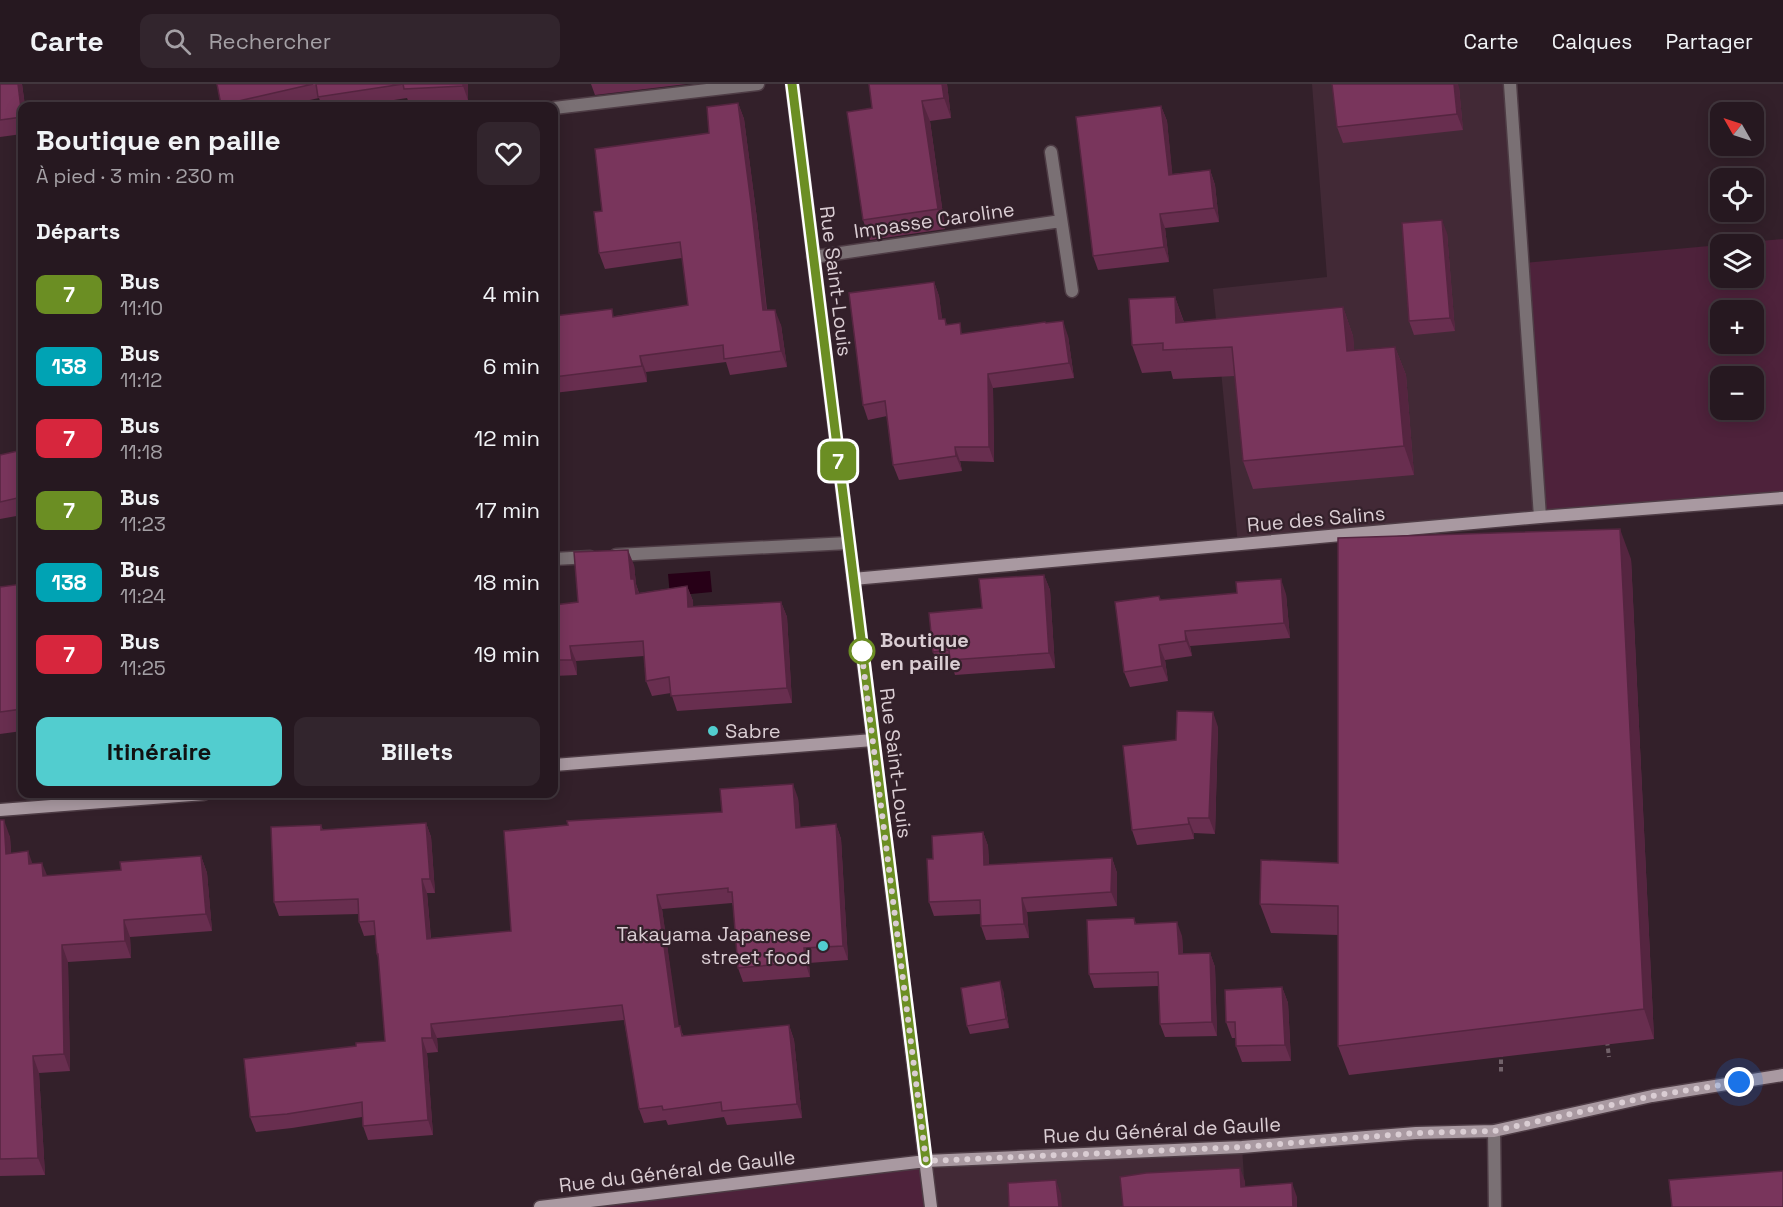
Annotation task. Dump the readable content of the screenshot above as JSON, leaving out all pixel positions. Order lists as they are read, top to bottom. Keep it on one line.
{"streets":{"street":["Impasse Caroline","Rue Saint-Louis","Rue des Salins","Rue du Général de Gaulle"]},"crossings":[["Impasse Caroline","Rue Saint-Louis"],["Rue Saint-Louis","Rue des Salins"],["Rue Saint-Louis","Rue du Général de Gaulle"]],"places":["Boutique en paille","Sabre","Takayama Japanese street food"],"lines":["bus line 7"],"north":"top left","page":{"header":"Carte","search":"Rechercher","nav":["Carte","Calques","Partager"],"on_map":"7","map_buttons":["+","−"],"heading":[["Boutique en paille","À pied · 3 min · 230 m"],"Départs"],"list":[{"mark":"7","name":"Bus","note":"11:10","value":"4 min"},{"mark":"138","name":"Bus","note":"11:12","value":"6 min"},{"mark":"7","name":"Bus","note":"11:18","value":"12 min"},{"mark":"7","name":"Bus","note":"11:23","value":"17 min"},{"mark":"138","name":"Bus","note":"11:24","value":"18 min"},{"mark":"7","name":"Bus","note":"11:25","value":"19 min"}],"buttons":["Itinéraire","Billets"]}}
